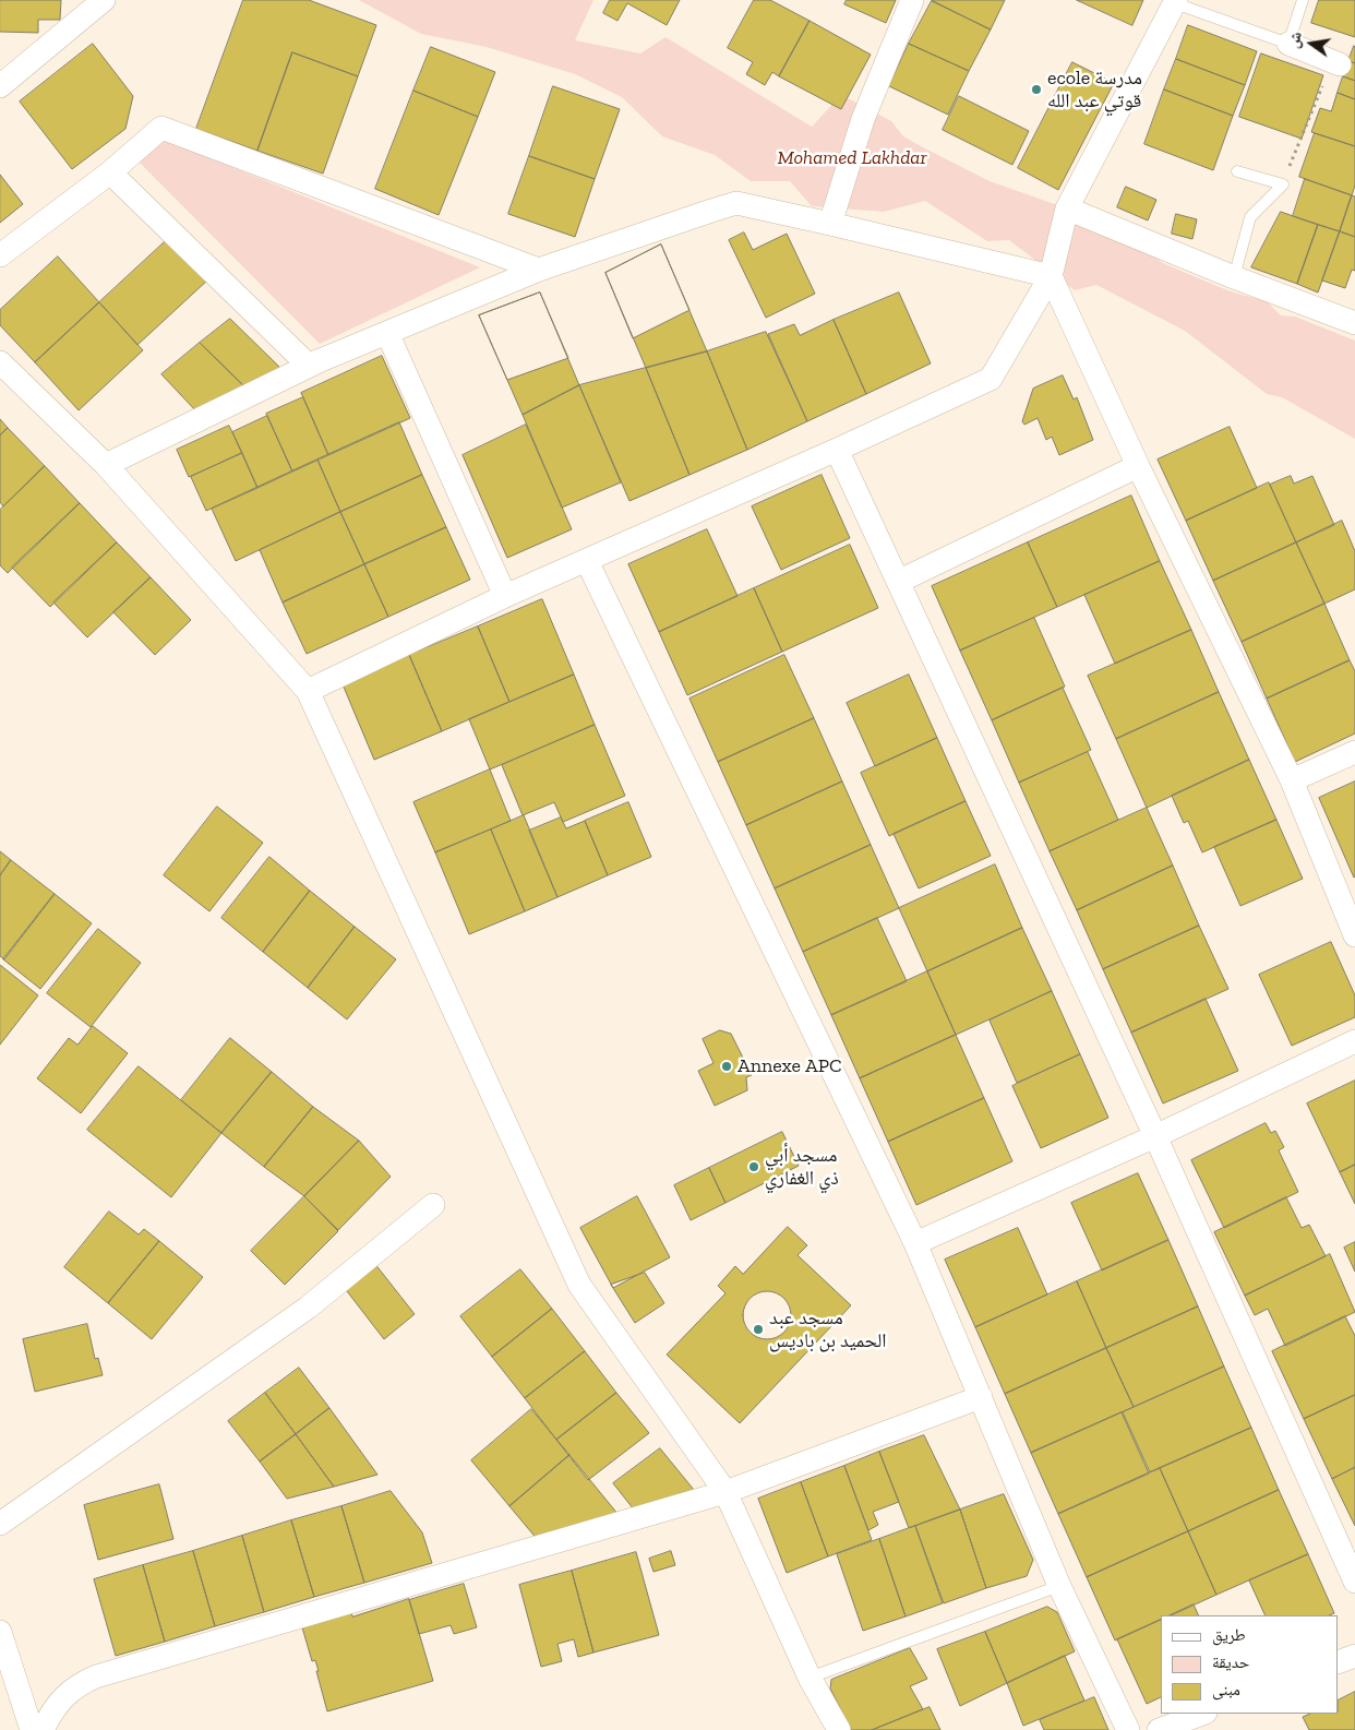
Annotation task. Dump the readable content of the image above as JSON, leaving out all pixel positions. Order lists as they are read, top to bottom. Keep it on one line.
{"parks":["Mohamed Lakhdar"],"places":["ecole مدرسة قوتي عبد الله","Annexe APC","مسجد أبي ذي الغفاري","مسجد عبد الحميد بن باديس"],"legend":["طريق","حديقة","مبنى"],"north":"left"}
